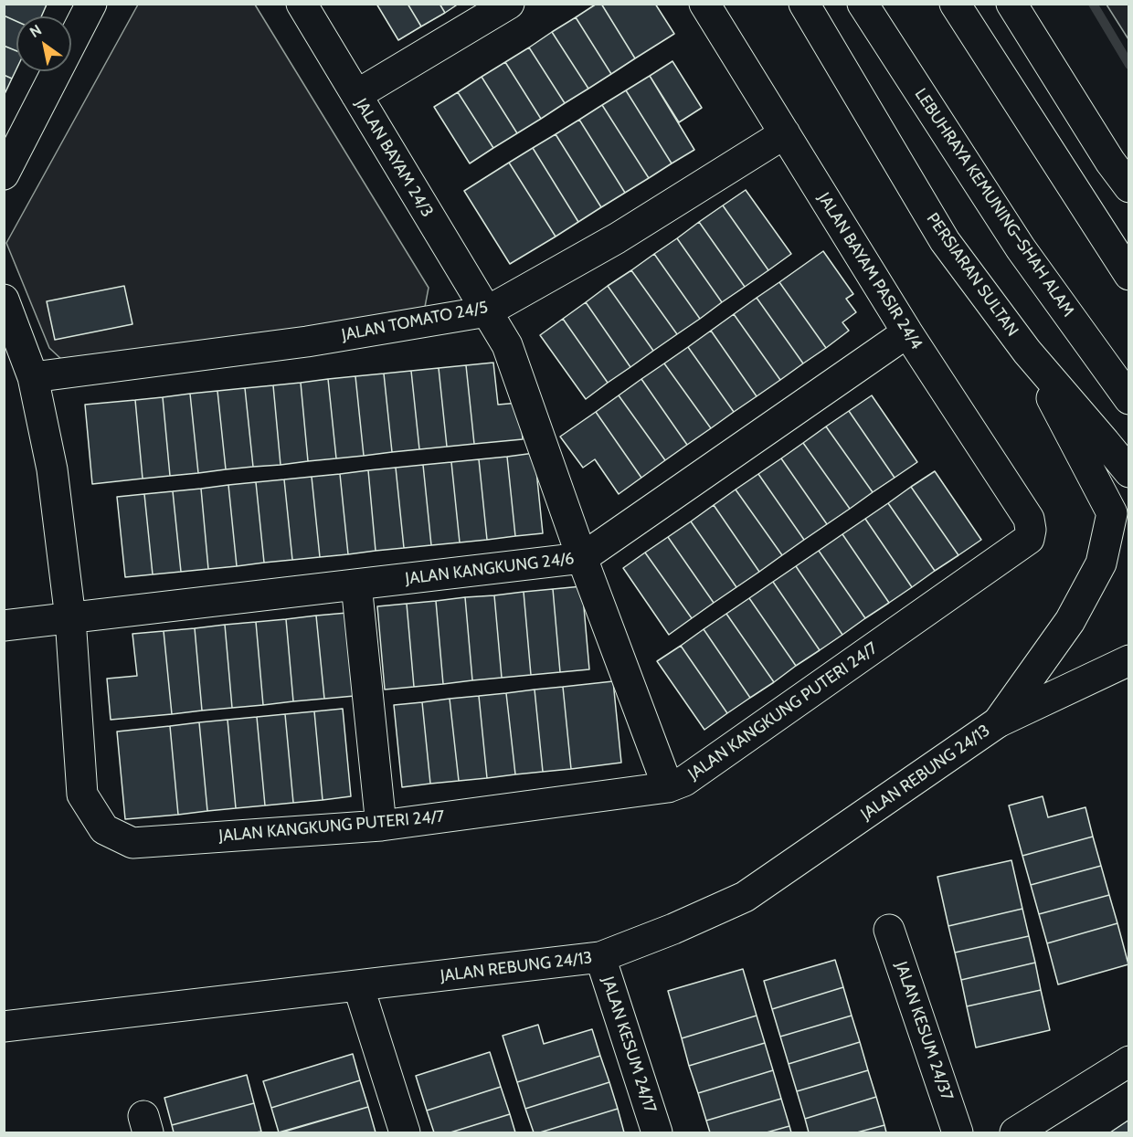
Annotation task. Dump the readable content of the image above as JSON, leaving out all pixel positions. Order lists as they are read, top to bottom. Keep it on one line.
{"streets":{"main road":["JALAN BAYAM 24/3","LEBUHRAYA KEMUNING–SHAH ALAM","JALAN BAYAM PASIR 24/4","PERSIARAN SULTAN","JALAN TOMATO 24/5","JALAN KANGKUNG 24/6","JALAN KANGKUNG PUTERI 24/7","JALAN REBUNG 24/13","JALAN KESUM 24/37","JALAN KESUM 24/17"]},"crossings":[["JALAN BAYAM 24/3","JALAN TOMATO 24/5"],["JALAN BAYAM 24/3","JALAN KANGKUNG 24/6"],["JALAN BAYAM 24/3","JALAN KANGKUNG PUTERI 24/7"],["JALAN BAYAM PASIR 24/4","JALAN TOMATO 24/5"],["JALAN BAYAM PASIR 24/4","JALAN KANGKUNG 24/6"],["JALAN BAYAM PASIR 24/4","JALAN KANGKUNG PUTERI 24/7"],["JALAN TOMATO 24/5","JALAN KANGKUNG PUTERI 24/7"],["JALAN KANGKUNG 24/6","JALAN KANGKUNG PUTERI 24/7"],["JALAN REBUNG 24/13","JALAN KESUM 24/17"]],"north":"top left"}
